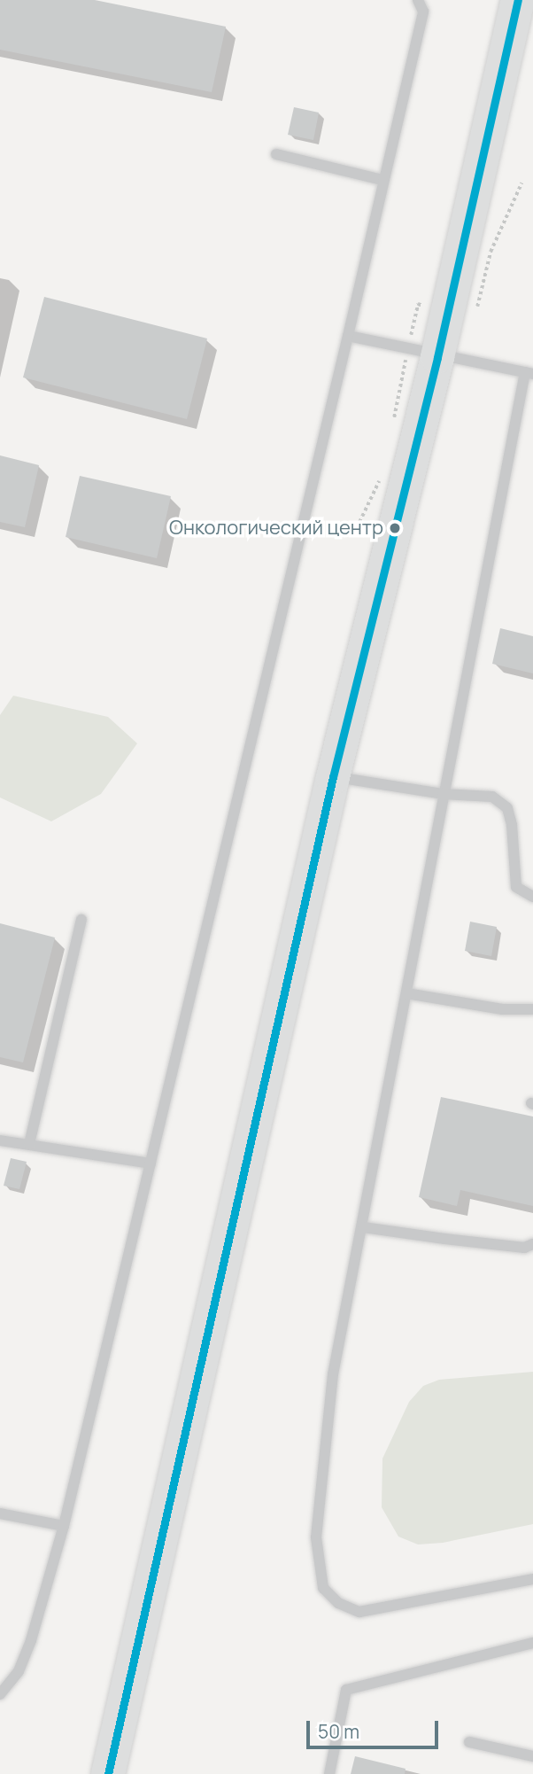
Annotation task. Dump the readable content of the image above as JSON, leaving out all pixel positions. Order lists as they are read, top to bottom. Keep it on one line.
{"places":["Онкологический центр"],"scale_bar":"50 m"}
